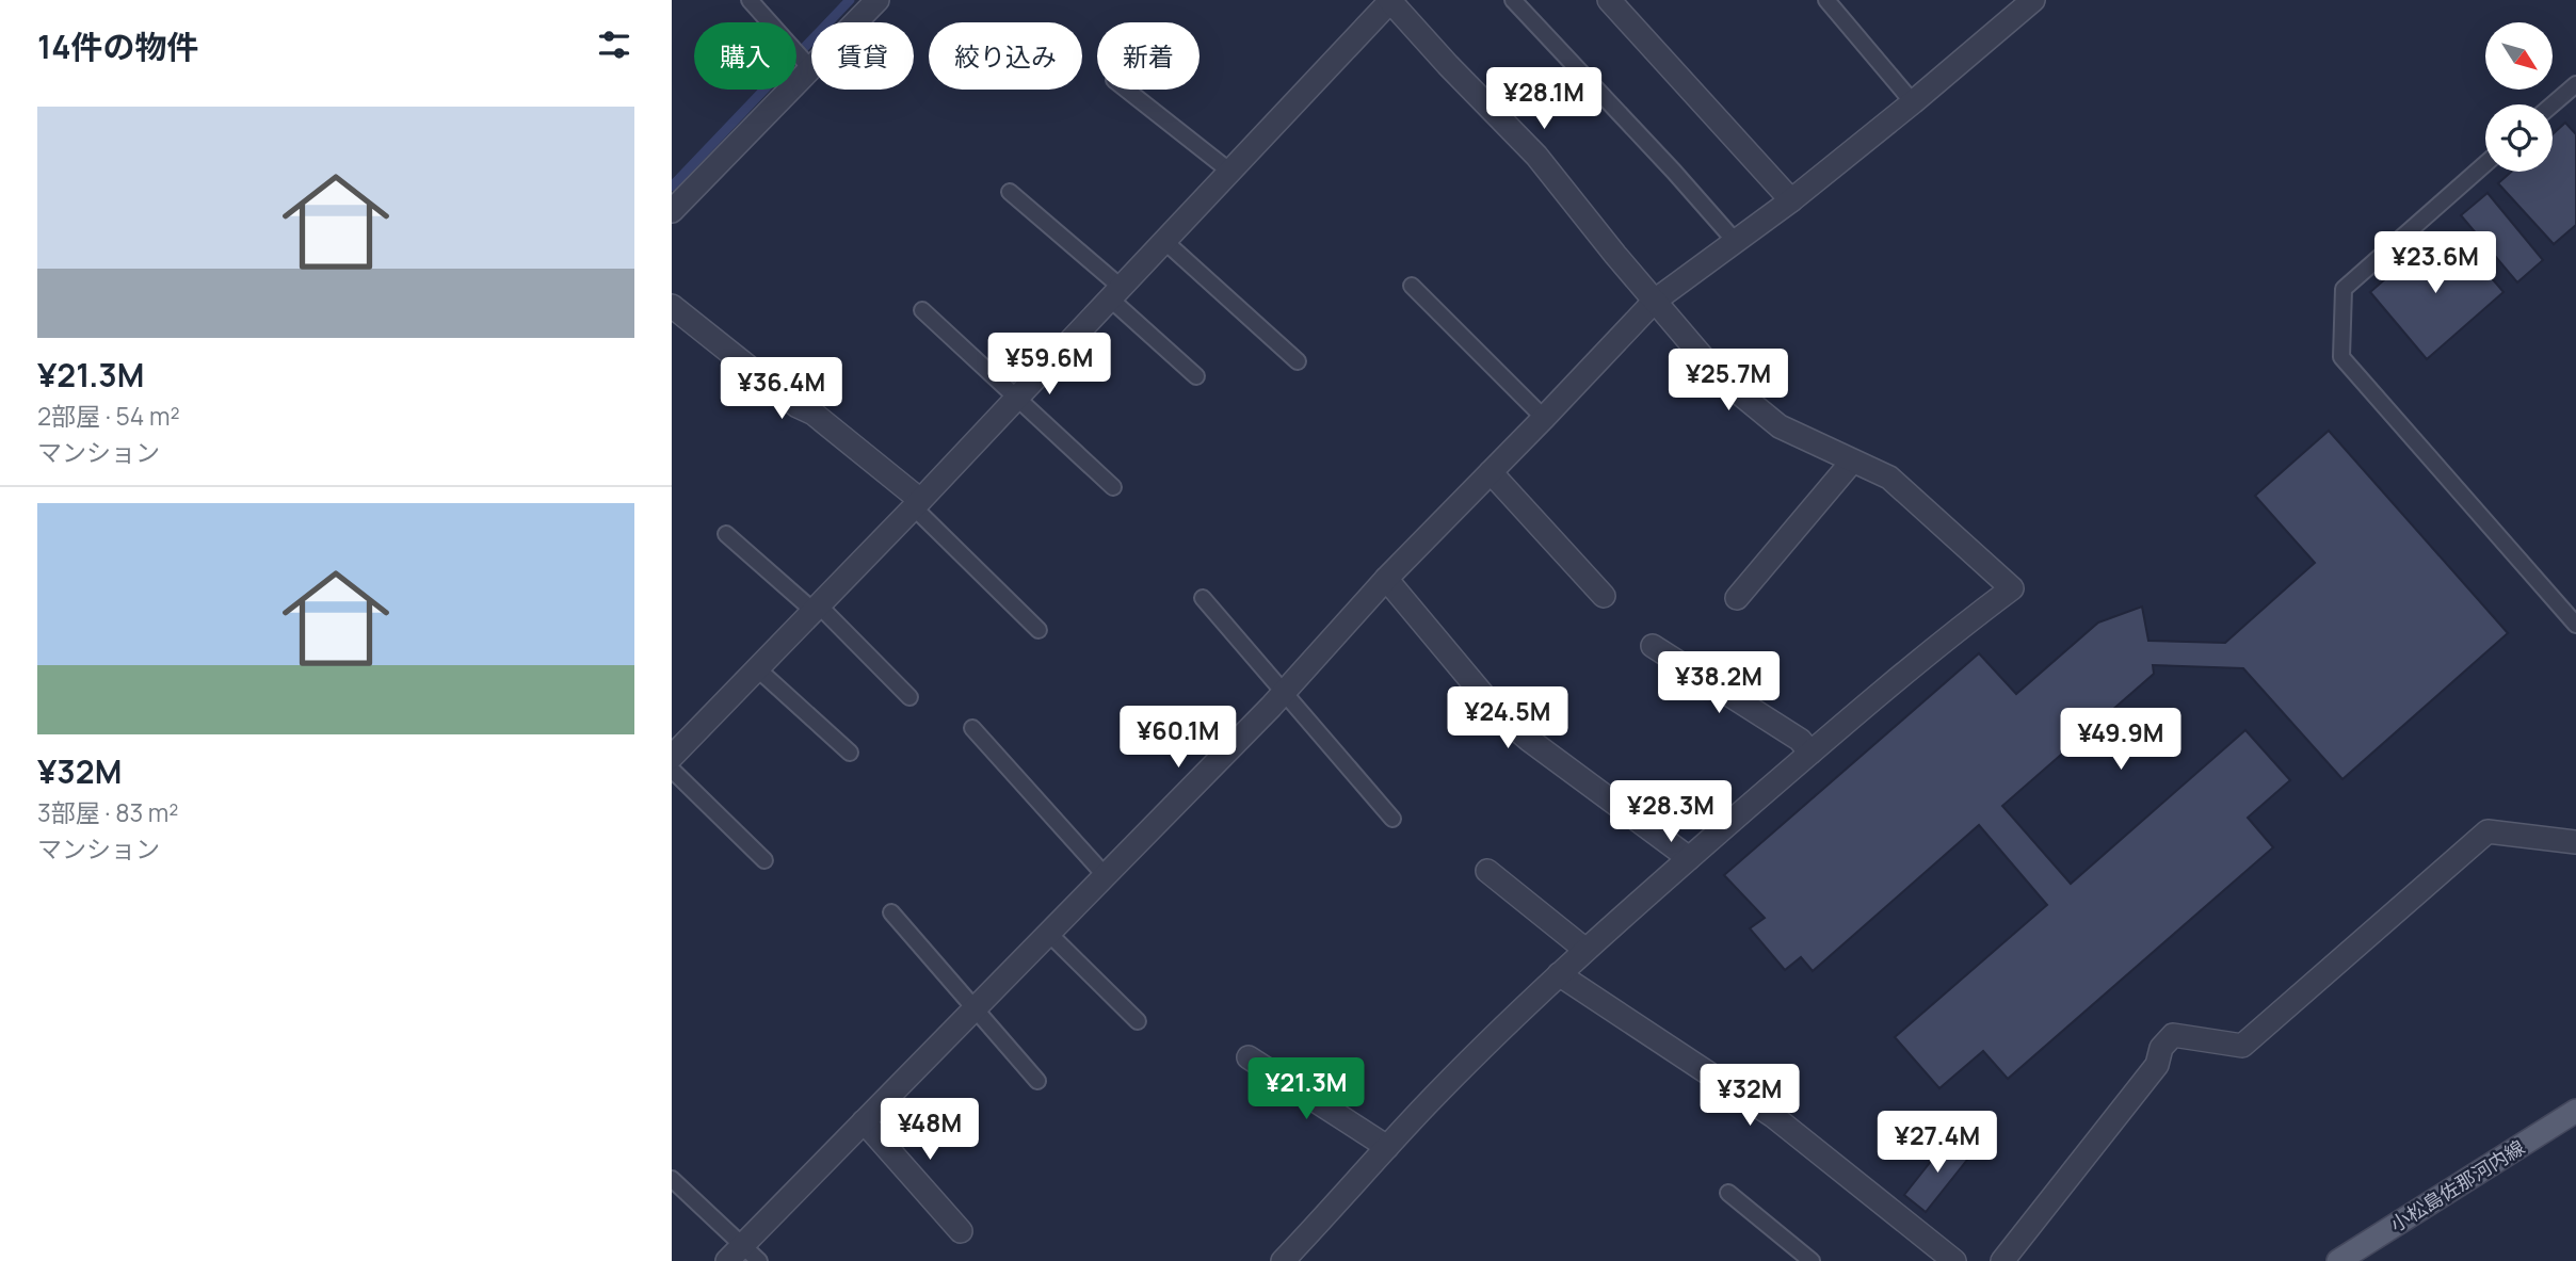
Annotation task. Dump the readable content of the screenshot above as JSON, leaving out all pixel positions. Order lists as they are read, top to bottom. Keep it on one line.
{"streets":{"main road":["小松島佐那河内線"]},"north":"bottom right","page":{"heading":"14件の物件","chip":["購入","賃貸","絞り込み","新着"],"price":["¥28.1M","¥23.6M","¥59.6M","¥25.7M","¥36.4M","¥38.2M","¥24.5M","¥60.1M","¥49.9M","¥28.3M","¥21.3M","¥32M","¥48M","¥27.4M"],"list":[{"name":"¥21.3M","note":"2部屋 · 54 m² · マンション"},{"name":"¥32M","note":"3部屋 · 83 m² · マンション"}]}}
